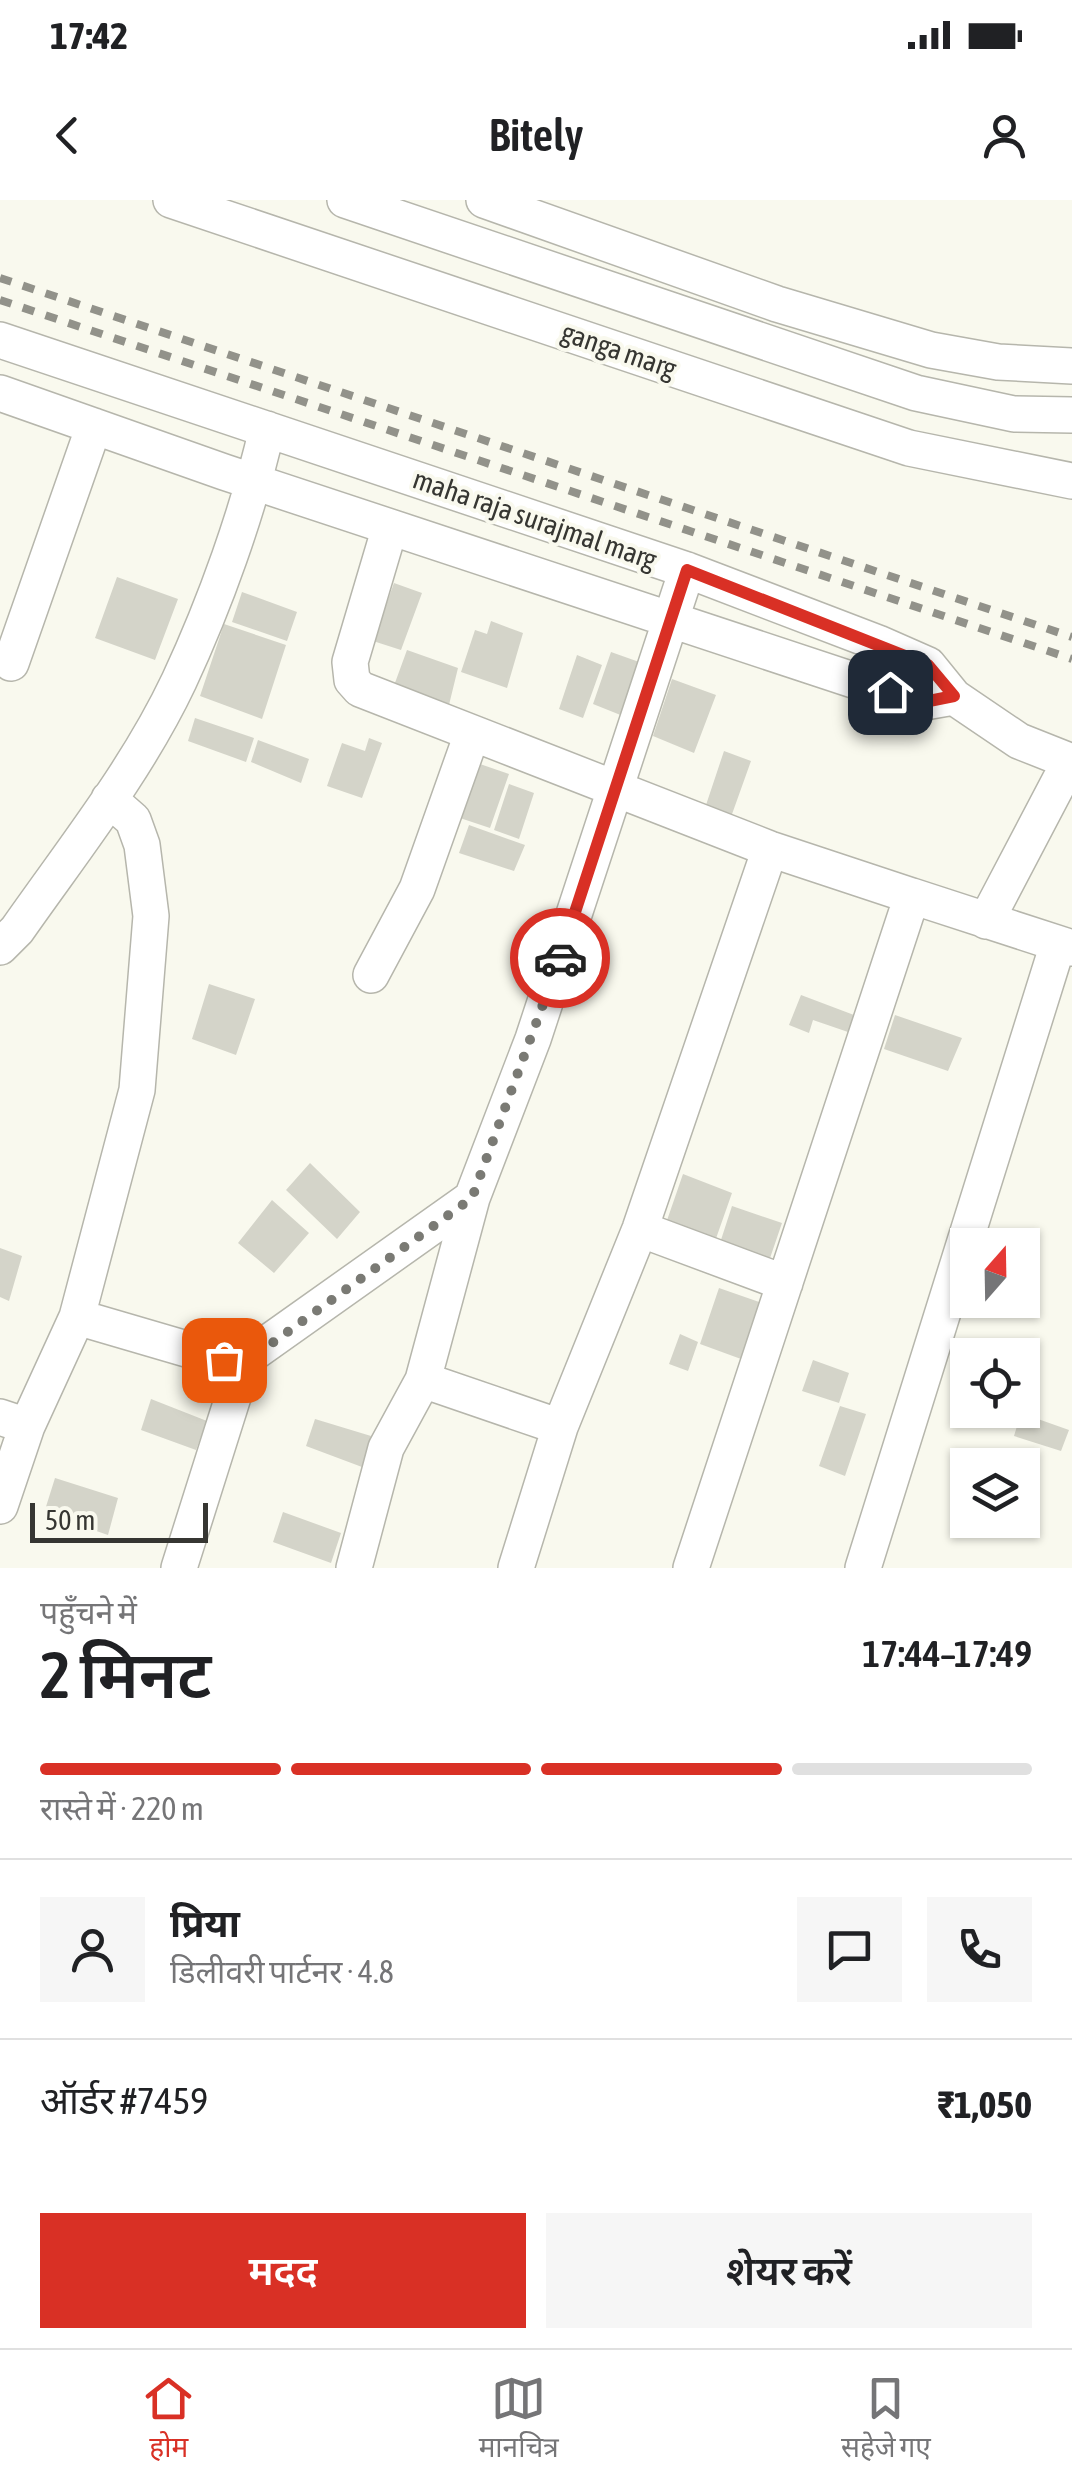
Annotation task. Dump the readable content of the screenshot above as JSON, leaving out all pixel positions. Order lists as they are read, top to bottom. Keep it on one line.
{"streets":{"street":["ganga marg","maha raja surajmal marg"]},"scale_bar":"50 m","north":"top","page":{"status":"17:42","header":"Bitely","scale":"50 m","heading":["2 मिनट","पहुँचने में","17:44–17:49"],"panel":["प्रिया","डिलीवरी पार्टनर · 4.8","ऑर्डर #7459","₹1,050"],"bar":"रास्ते में · 220 m","buttons":["मदद","शेयर करें"],"tabs":["होम","मानचित्र","सहेजे गए"]}}
